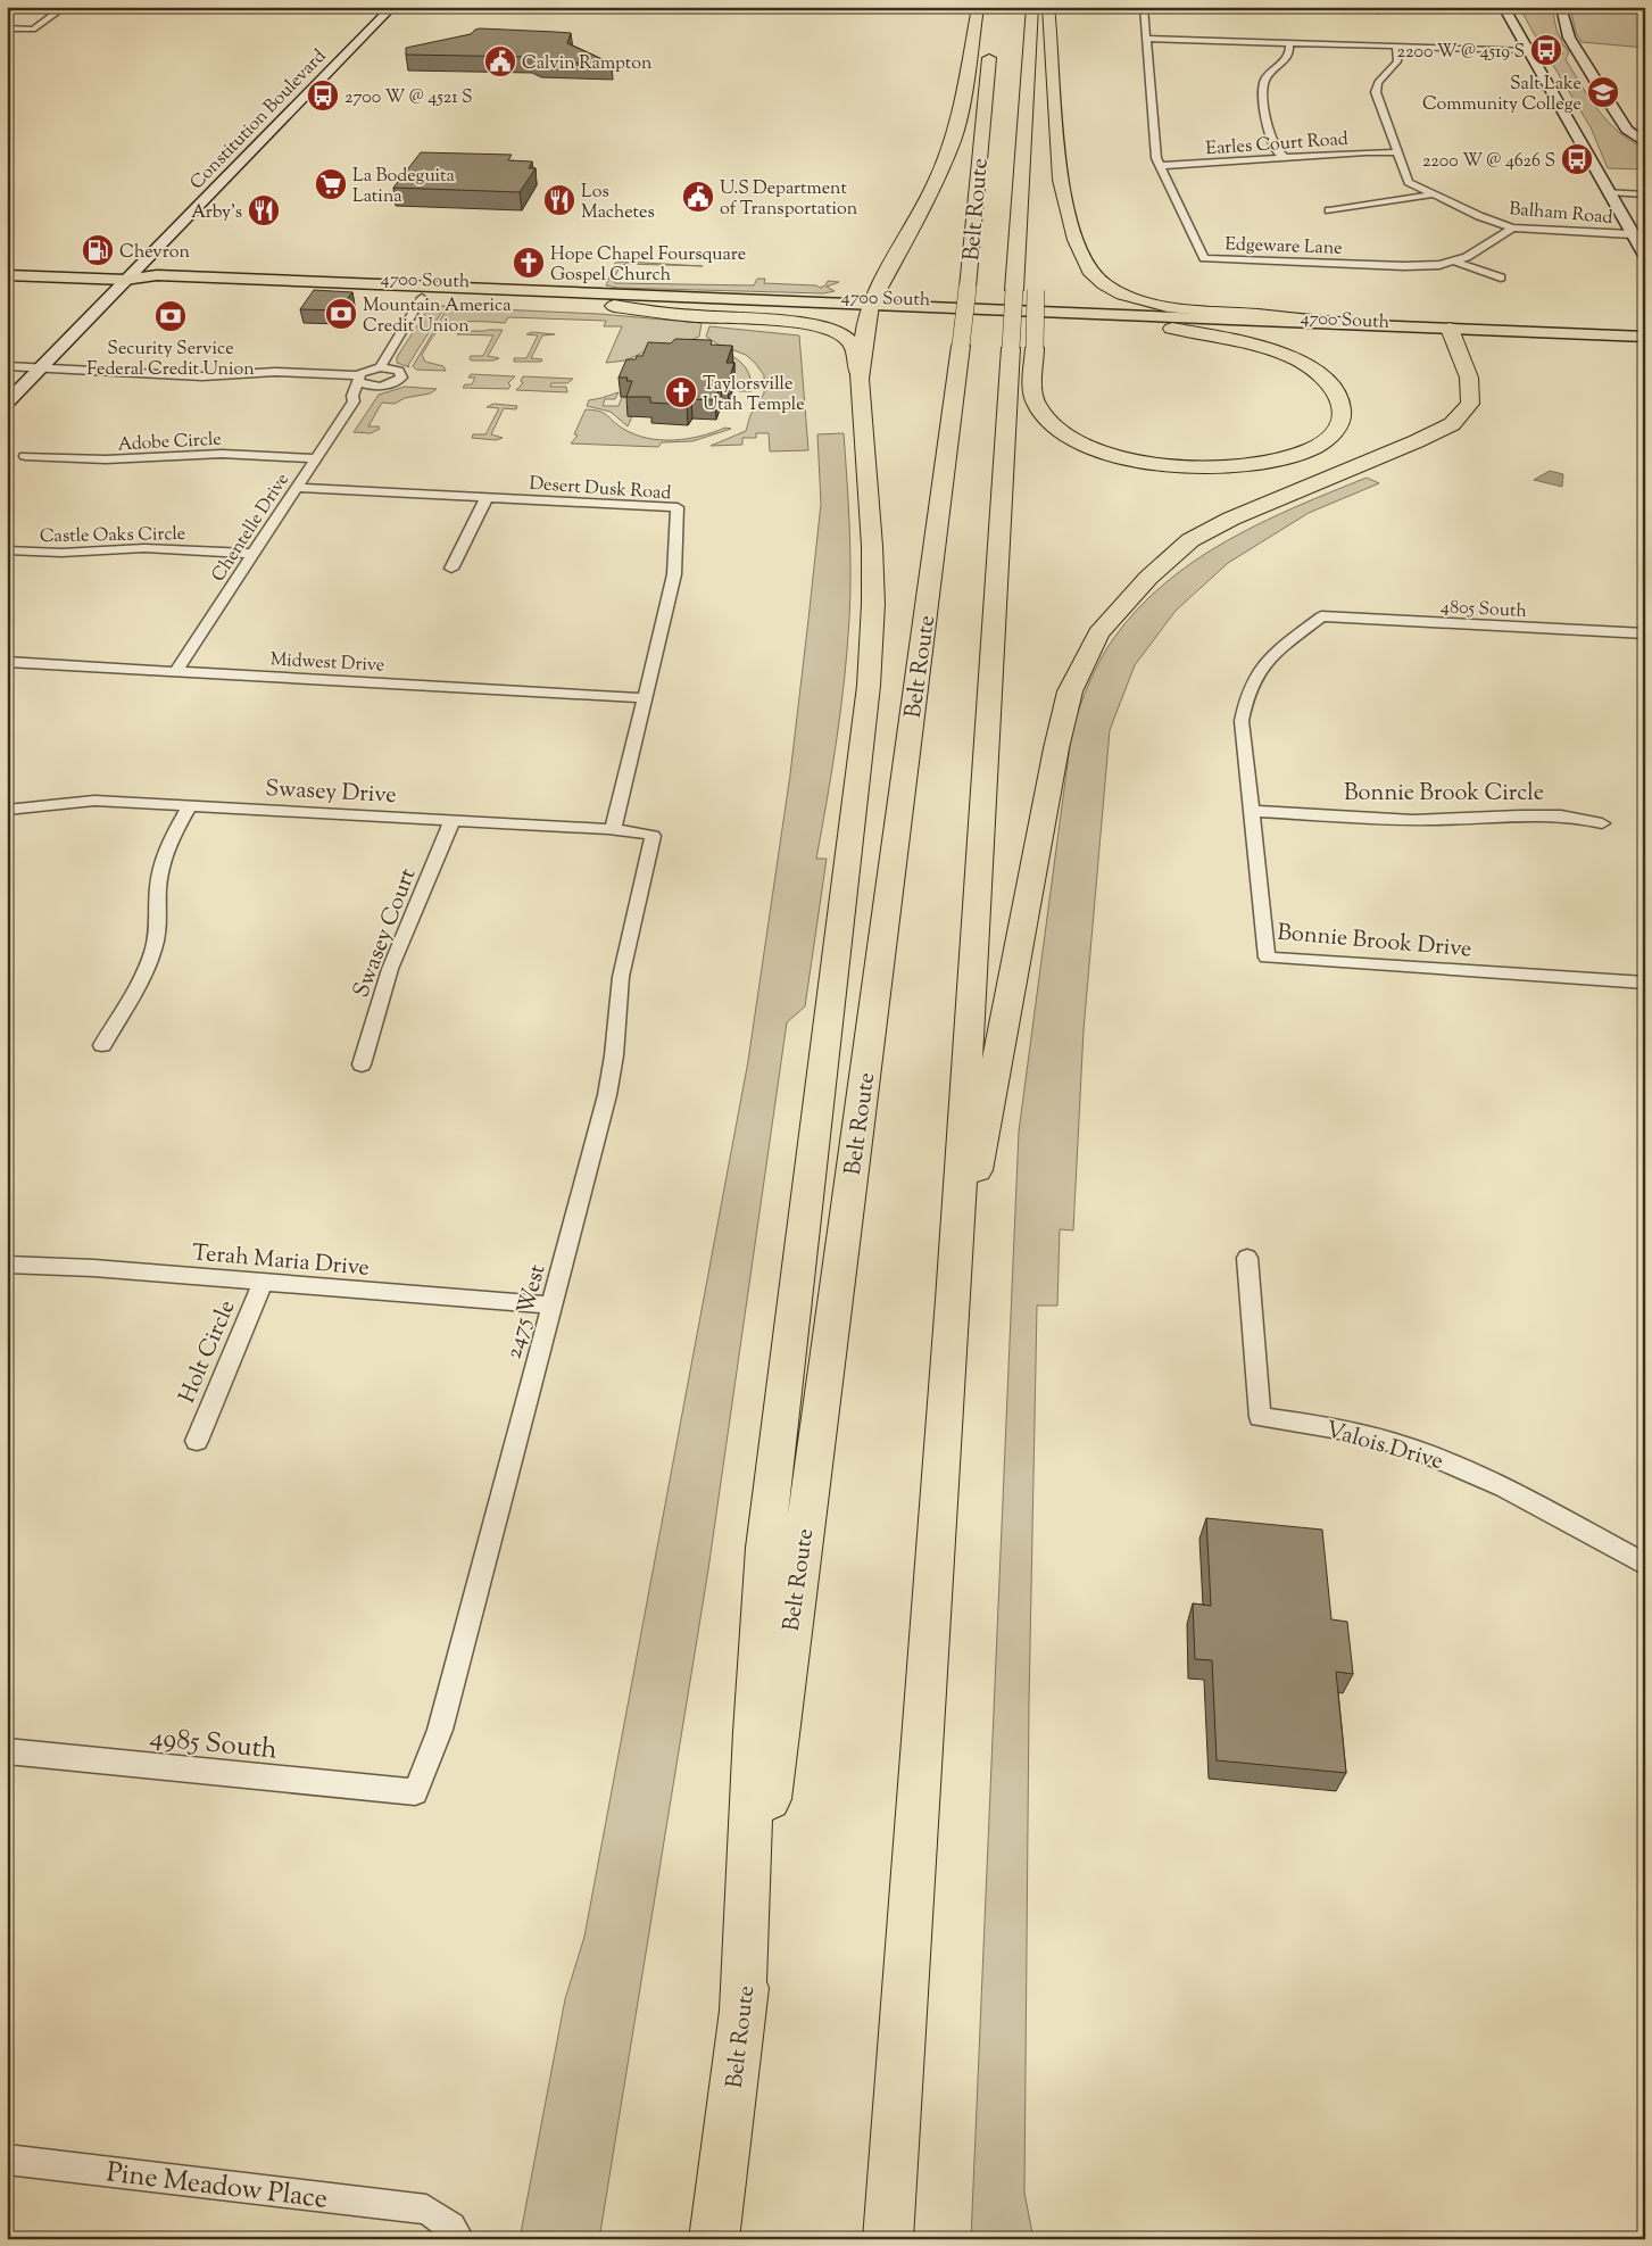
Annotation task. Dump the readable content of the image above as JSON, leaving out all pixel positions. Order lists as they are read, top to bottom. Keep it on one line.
{"streets":{"highway":["Belt Route"],"main road":["4700 South"],"street":["Constitution Boulevard","Earles Court Road","Balham Road","Edgeware Lane","Adobe Circle","Desert Dusk Road","Chentelle Drive","Castle Oaks Circle","4805 South","Midwest Drive","Swasey Drive","Bonnie Brook Circle","Swasey Court","Bonnie Brook Drive","Terah Maria Drive","2475 West","Holt Circle","Valois Drive","4985 South","Pine Meadow Place"]},"crossings":[["Constitution Boulevard","4700 South"],["Earles Court Road","Balham Road"],["Earles Court Road","Edgeware Lane"],["Balham Road","Edgeware Lane"],["Adobe Circle","Chentelle Drive"],["Desert Dusk Road","Chentelle Drive"],["Desert Dusk Road","Midwest Drive"],["Desert Dusk Road","Swasey Drive"],["Chentelle Drive","Castle Oaks Circle"],["Chentelle Drive","Midwest Drive"],["4805 South","Bonnie Brook Drive"],["Swasey Drive","Swasey Court"],["Swasey Drive","2475 West"],["Bonnie Brook Circle","Bonnie Brook Drive"],["Terah Maria Drive","2475 West"],["Terah Maria Drive","Holt Circle"],["2475 West","4985 South"]],"places":{"bus stop":["2200 W @ 4519 S","2700 W @ 4521 S","2200 W @ 4626 S"],"public building":["Calvin Rampton","U.S Department of Transportation"],"school or university":["Salt Lake Community College"],"supermarket":["La Bodeguita Latina"],"restaurant":["Los Machetes","Arby's"],"fuel station":["Chevron"],"church":["Hope Chapel Foursquare Gospel Church","Taylorsville Utah Temple"],"bank":["Mountain America Credit Union","Security Service Federal Credit Union"]}}
